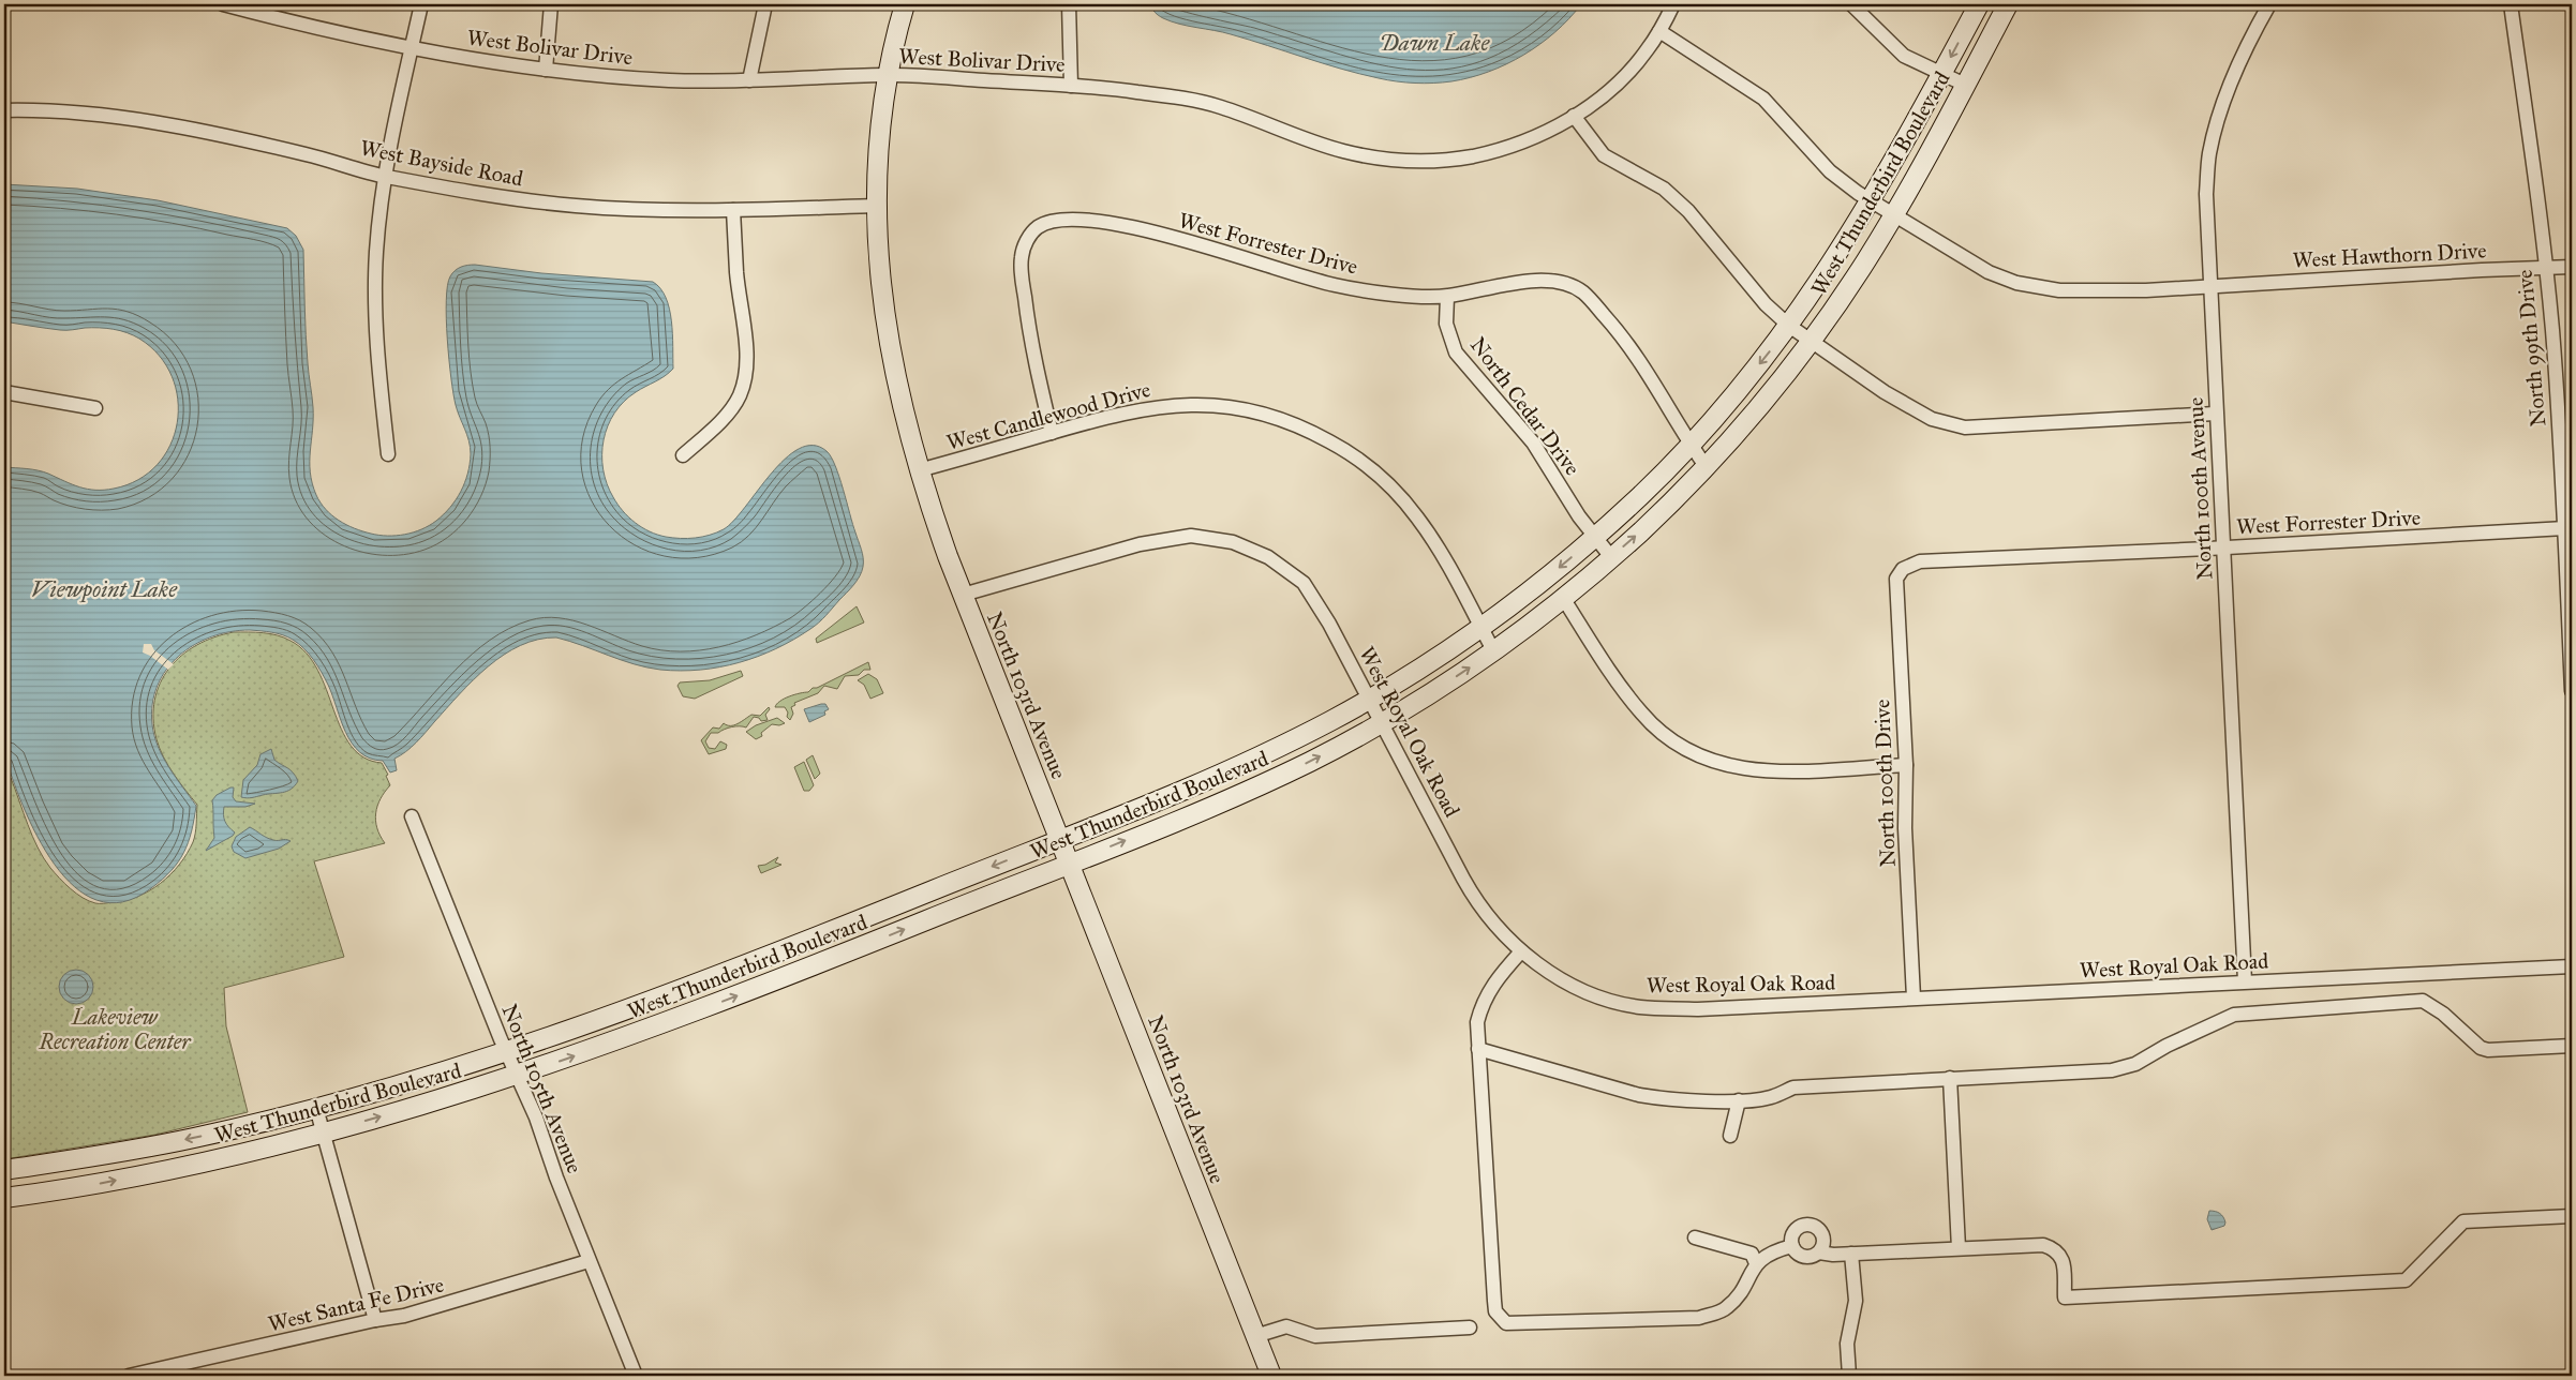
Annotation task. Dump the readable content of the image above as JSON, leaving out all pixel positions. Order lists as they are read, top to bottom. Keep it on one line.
{"streets":{"street":["West Bolivar Drive","West Bayside Road","West Thunderbird Boulevard","West Forrester Drive","West Hawthorn Drive","North 99th Drive","North Cedar Drive","West Candlewood Drive","North 100th Avenue","North 103rd Avenue","West Royal Oak Road","North 100th Drive","North 105th Avenue","West Santa Fe Drive"]},"crossings":[["West Bolivar Drive","West Hawthorn Drive"],["West Bolivar Drive","North 103rd Avenue"],["West Bayside Road","North 103rd Avenue"],["West Thunderbird Boulevard","West Forrester Drive"],["West Thunderbird Boulevard","West Hawthorn Drive"],["West Thunderbird Boulevard","North Cedar Drive"],["West Thunderbird Boulevard","West Candlewood Drive"],["West Thunderbird Boulevard","North 103rd Avenue"],["West Thunderbird Boulevard","West Royal Oak Road"],["West Thunderbird Boulevard","North 105th Avenue"],["West Forrester Drive","North 99th Drive"],["West Forrester Drive","North Cedar Drive"],["West Forrester Drive","West Candlewood Drive"],["West Forrester Drive","North 100th Avenue"],["West Forrester Drive","North 100th Drive"],["West Hawthorn Drive","North 99th Drive"],["West Hawthorn Drive","North 100th Avenue"],["West Candlewood Drive","North 103rd Avenue"],["North 100th Avenue","West Royal Oak Road"],["North 103rd Avenue","West Royal Oak Road"],["West Royal Oak Road","North 100th Drive"],["North 105th Avenue","West Santa Fe Drive"]],"water":["Dawn Lake","Viewpoint Lake"],"parks":["Lakeview Recreation Center"]}
